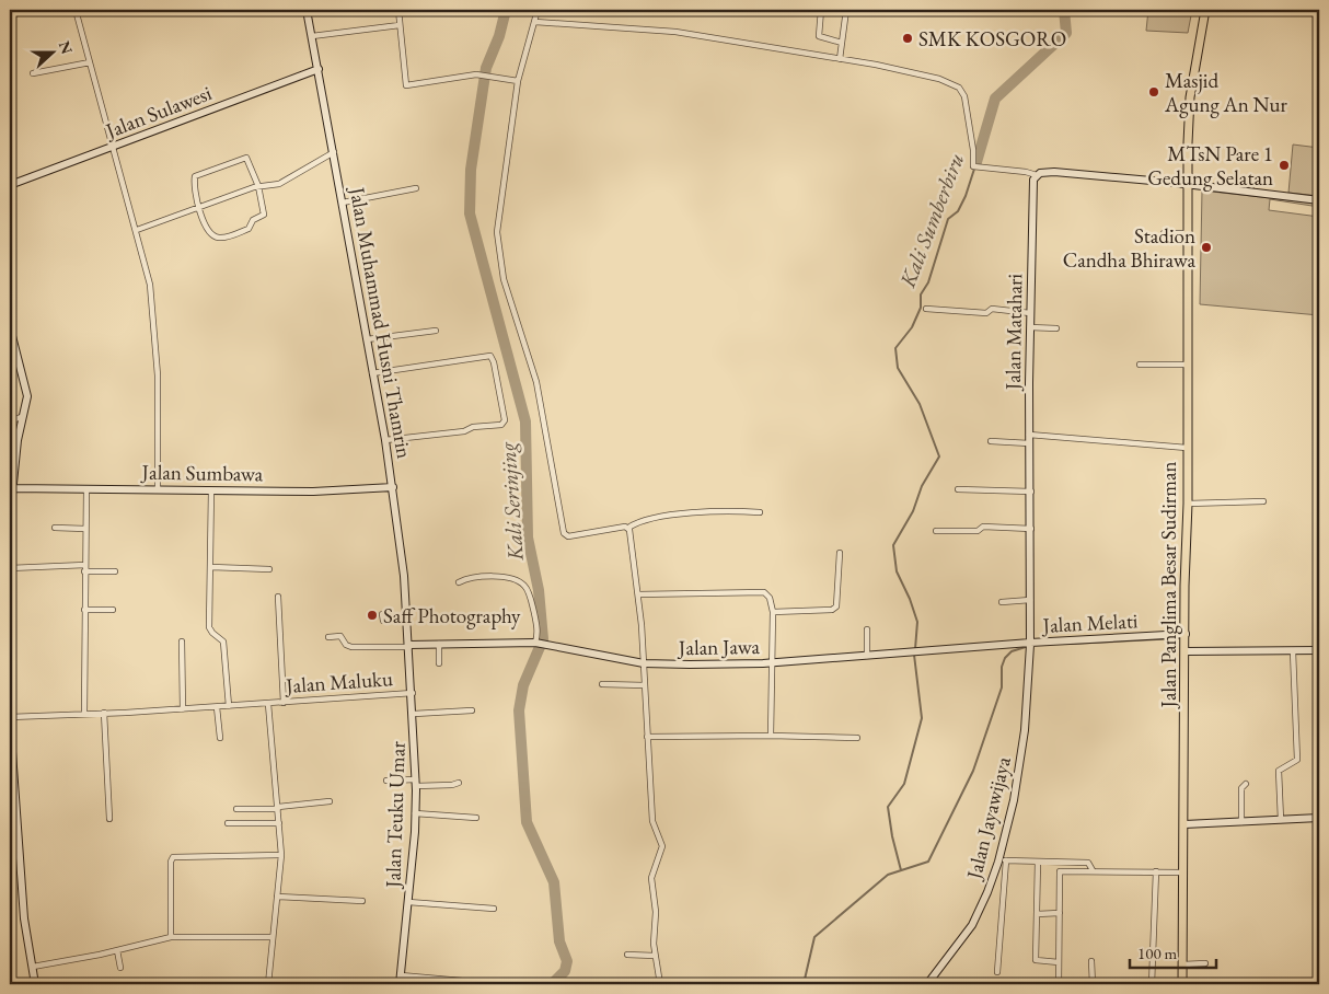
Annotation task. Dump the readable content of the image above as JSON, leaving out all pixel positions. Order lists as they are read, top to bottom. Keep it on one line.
{"streets":{"main road":["Jalan Panglima Besar Sudirman"],"street":["Jalan Sulawesi","Jalan Muhammad Husni Thamrin","Jalan Matahari","Jalan Sumbawa","Jalan Melati","Jalan Jawa","Jalan Maluku","Jalan Teuku Umar","Jalan Jayawijaya"]},"crossings":[["Jalan Sulawesi","Jalan Muhammad Husni Thamrin"],["Jalan Muhammad Husni Thamrin","Jalan Sumbawa"],["Jalan Muhammad Husni Thamrin","Jalan Jawa"],["Jalan Muhammad Husni Thamrin","Jalan Teuku Umar"],["Jalan Matahari","Jalan Melati"],["Jalan Matahari","Jalan Jawa"],["Jalan Matahari","Jalan Jayawijaya"],["Jalan Panglima Besar Sudirman","Jalan Melati"],["Jalan Melati","Jalan Jawa"],["Jalan Melati","Jalan Jayawijaya"],["Jalan Jawa","Jalan Teuku Umar"],["Jalan Jawa","Jalan Jayawijaya"],["Jalan Maluku","Jalan Teuku Umar"]],"water":["Kali Sumberbiru","Kali Serinjing"],"places":["SMK KOSGORO","Masjid Agung An Nur","MTsN Pare 1 Gedung Selatan","Stadion Candha Bhirawa","Saff Photography"],"scale_bar":"100 m","north":"right"}
